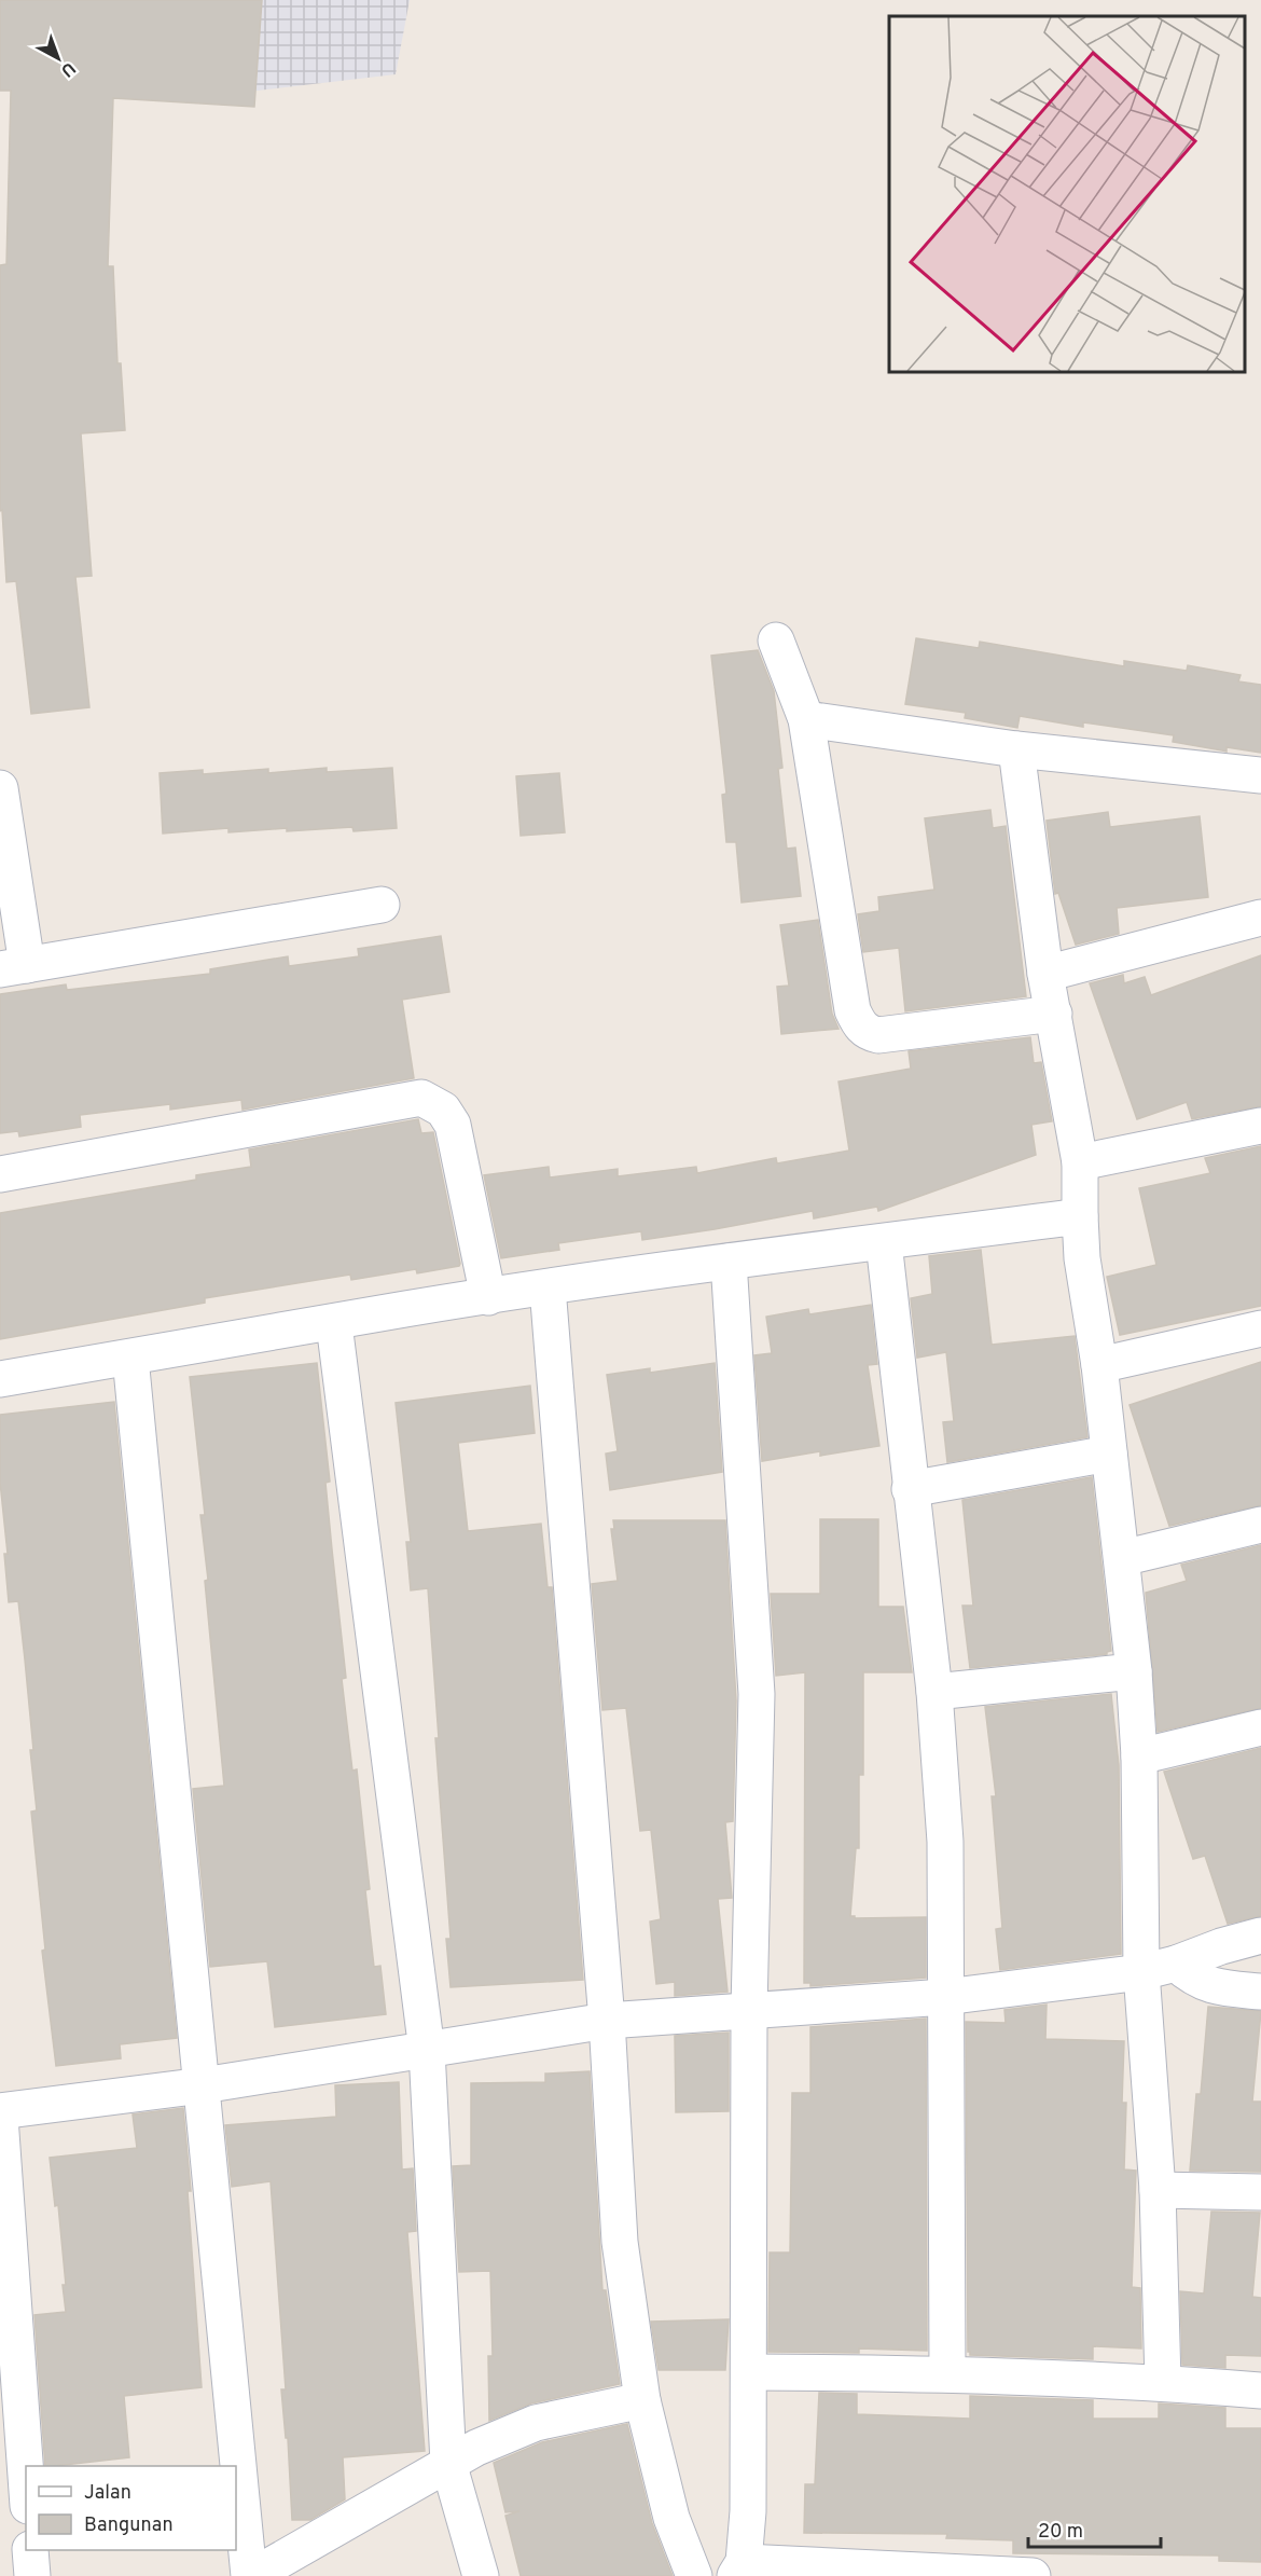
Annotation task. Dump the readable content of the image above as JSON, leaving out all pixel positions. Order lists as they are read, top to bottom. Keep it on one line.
{"legend":["Jalan","Bangunan"],"scale_bar":"20 m","north":"bottom right"}
